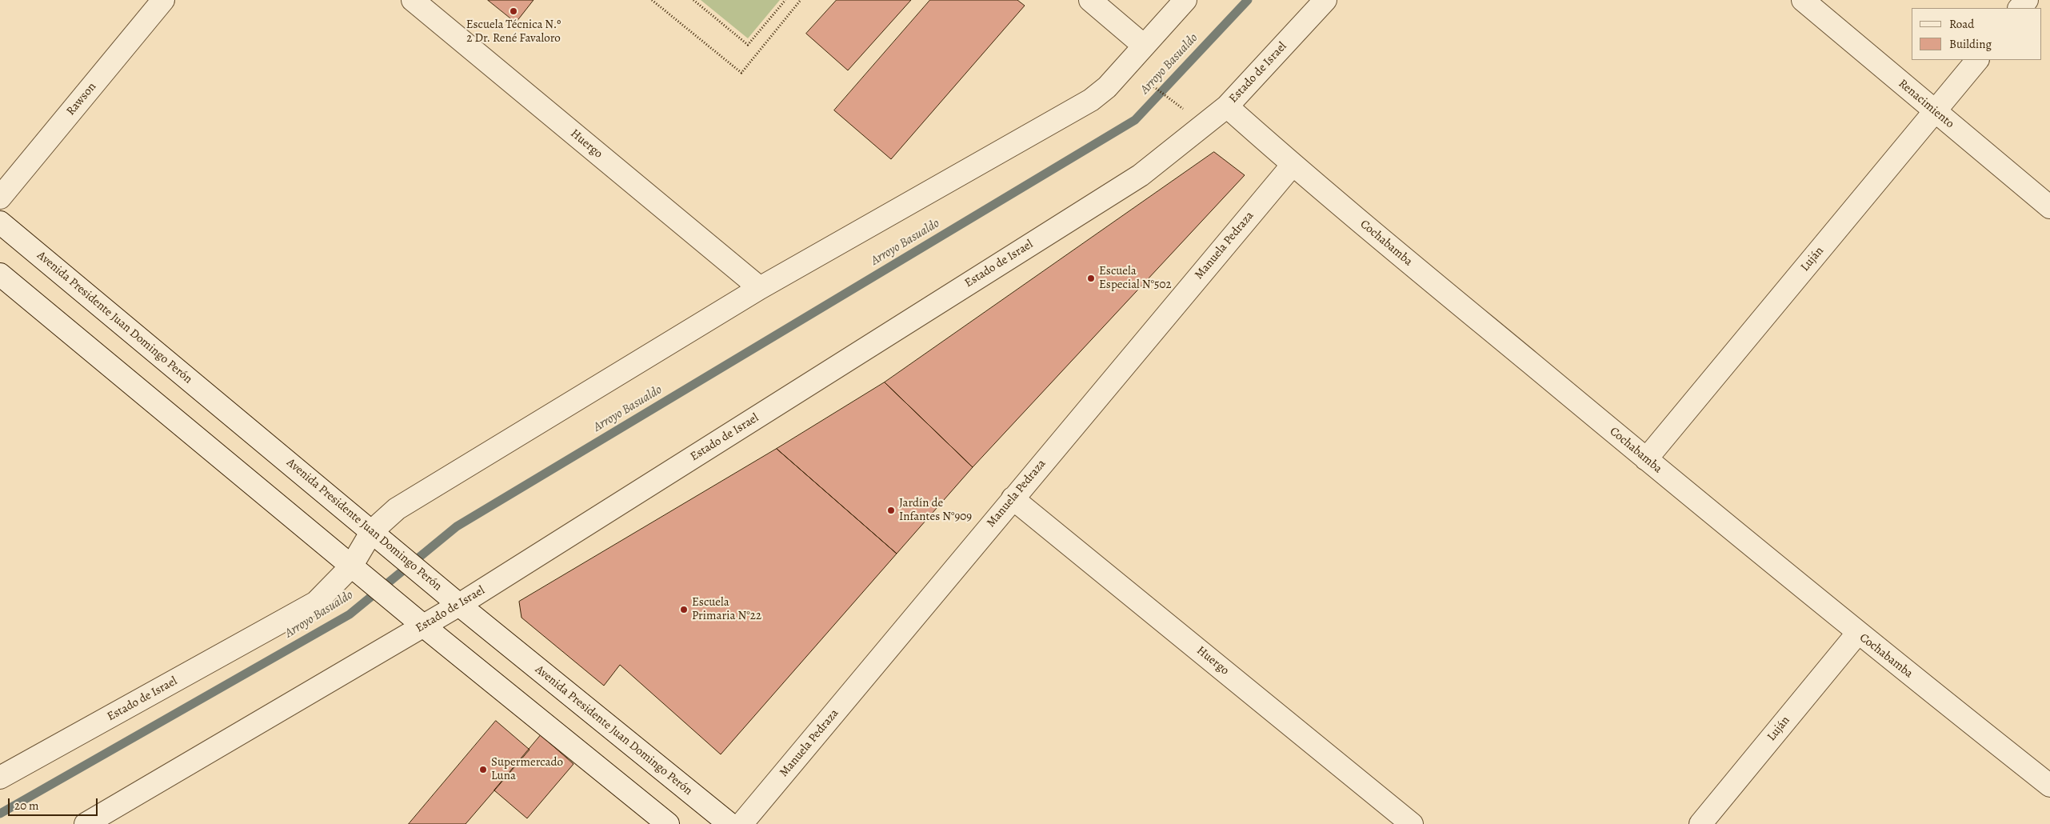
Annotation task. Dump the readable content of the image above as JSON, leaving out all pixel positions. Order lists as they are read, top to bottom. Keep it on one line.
{"streets":{"street":["Estado de Israel","Rawson","Renacimiento","Huergo","Cochabamba","Manuela Pedraza","Luján","Avenida Presidente Juan Domingo Perón"]},"crossings":[["Estado de Israel","Huergo"],["Estado de Israel","Cochabamba"],["Estado de Israel","Avenida Presidente Juan Domingo Perón"],["Renacimiento","Luján"],["Huergo","Manuela Pedraza"],["Cochabamba","Manuela Pedraza"],["Cochabamba","Luján"]],"water":["Arroyo Basualdo"],"places":["Escuela Técnica N.º 2 Dr. René Favaloro","Escuela Especial N°502","Jardín de Infantes N°909","Escuela Primaria N°22","Supermercado Luna"],"legend":["Road","Building"],"scale_bar":"20 m"}
